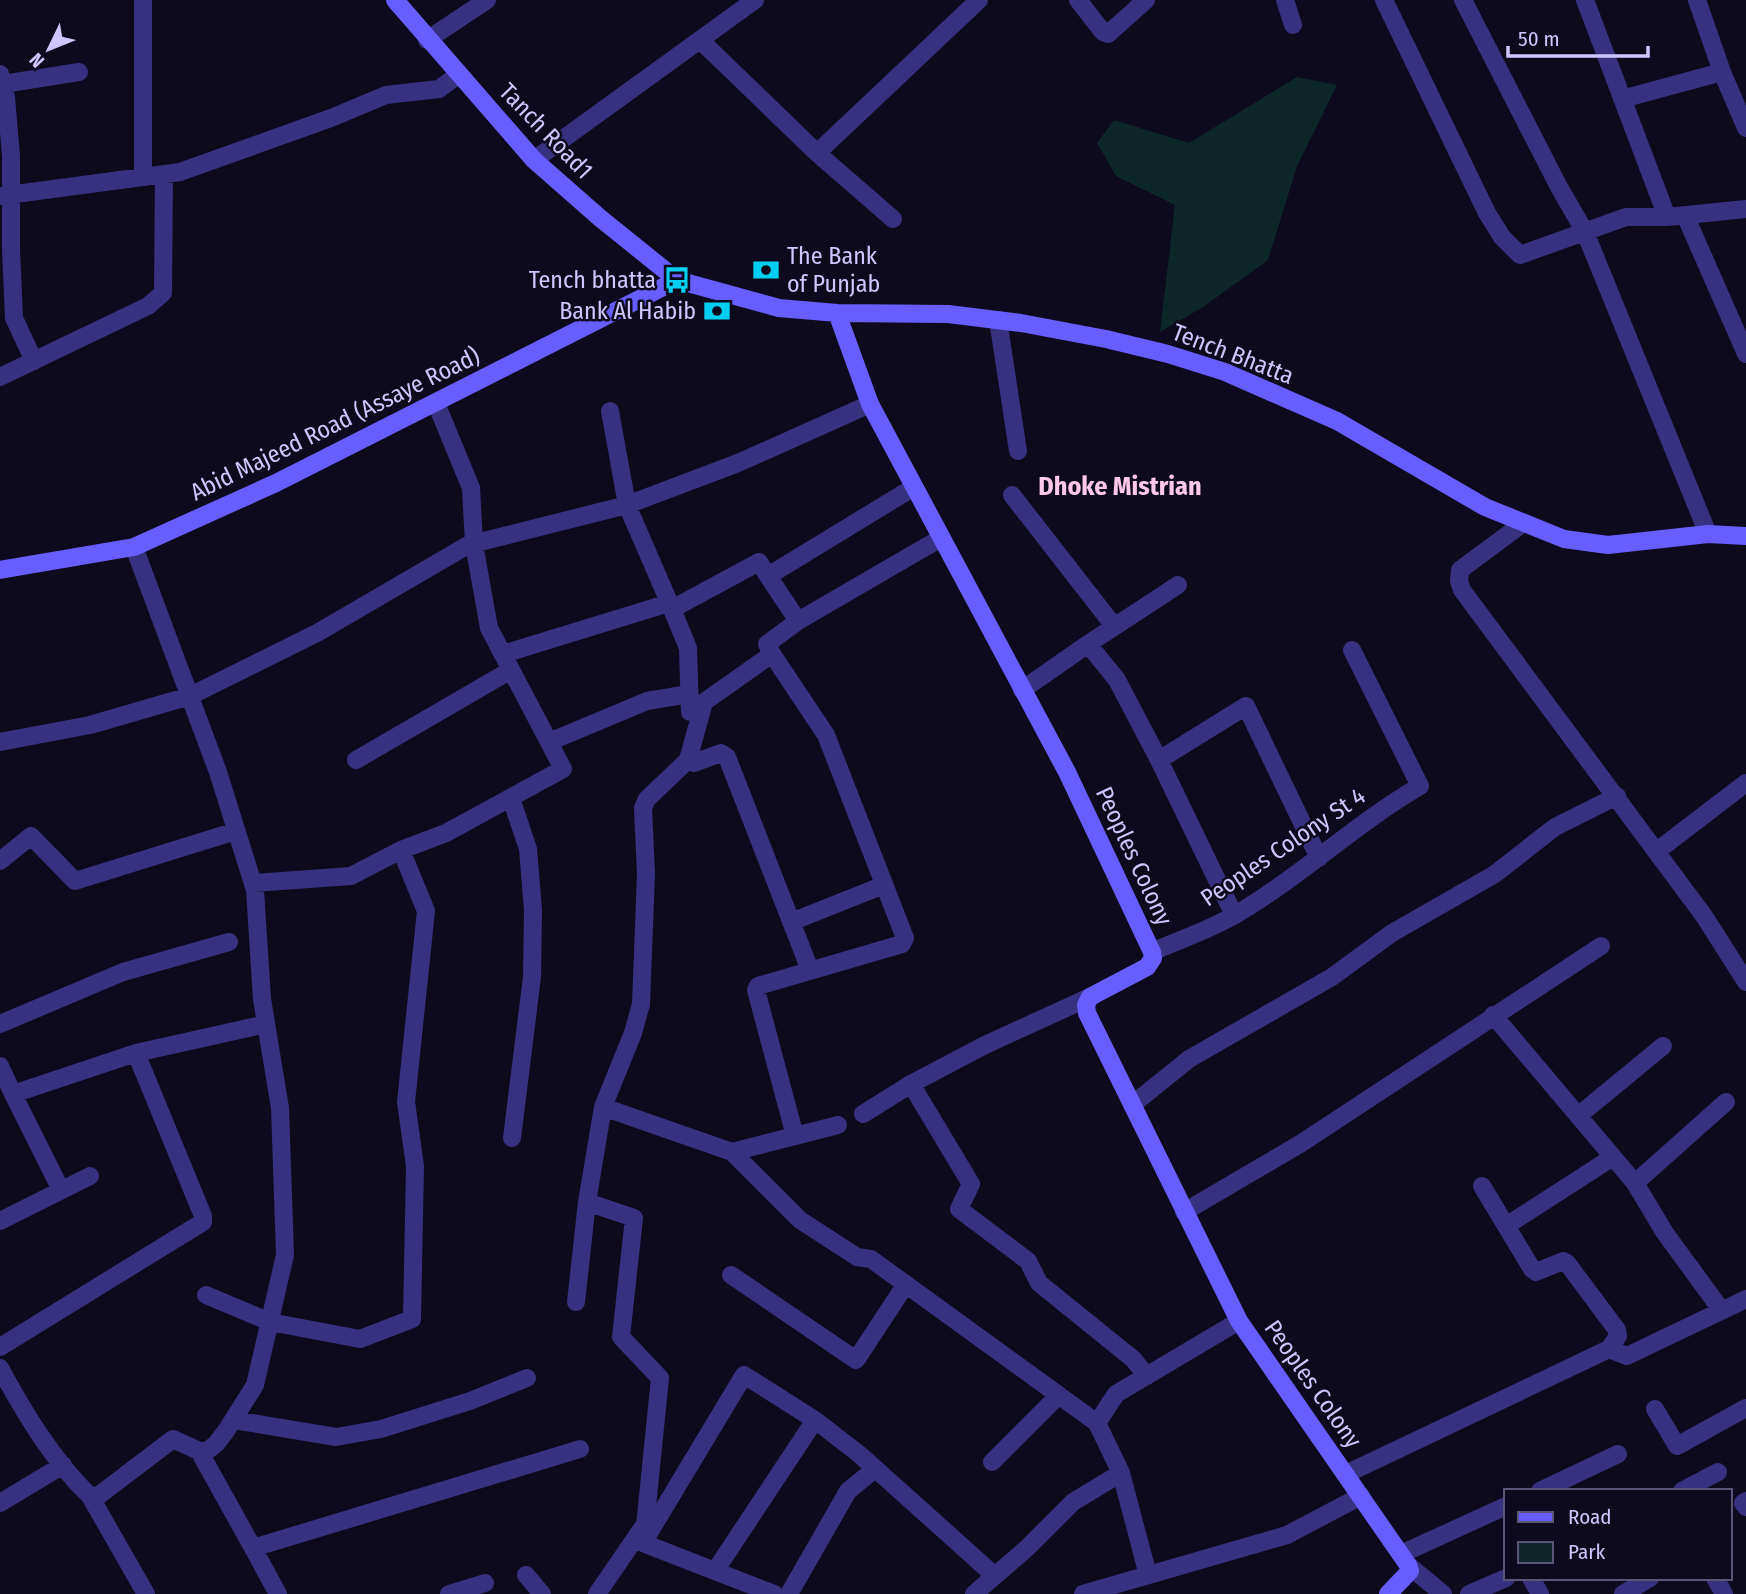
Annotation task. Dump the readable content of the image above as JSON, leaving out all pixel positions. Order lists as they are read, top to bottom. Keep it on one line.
{"streets":{"street":["Tanch Road1","Tench Bhatta","Abid Majeed Road (Assaye Road)","Peoples Colony St 4","Peoples Colony"]},"crossings":[["Tanch Road1","Tench Bhatta"],["Tanch Road1","Abid Majeed Road (Assaye Road)"],["Tench Bhatta","Abid Majeed Road (Assaye Road)"],["Tench Bhatta","Peoples Colony"],["Peoples Colony St 4","Peoples Colony"]],"districts":["Dhoke Mistrian"],"places":{"bank":["The Bank of Punjab","Bank Al Habib"],"bus stop":["Tench bhatta"]},"legend":["Road","Park"],"scale_bar":"50 m","north":"bottom left"}
